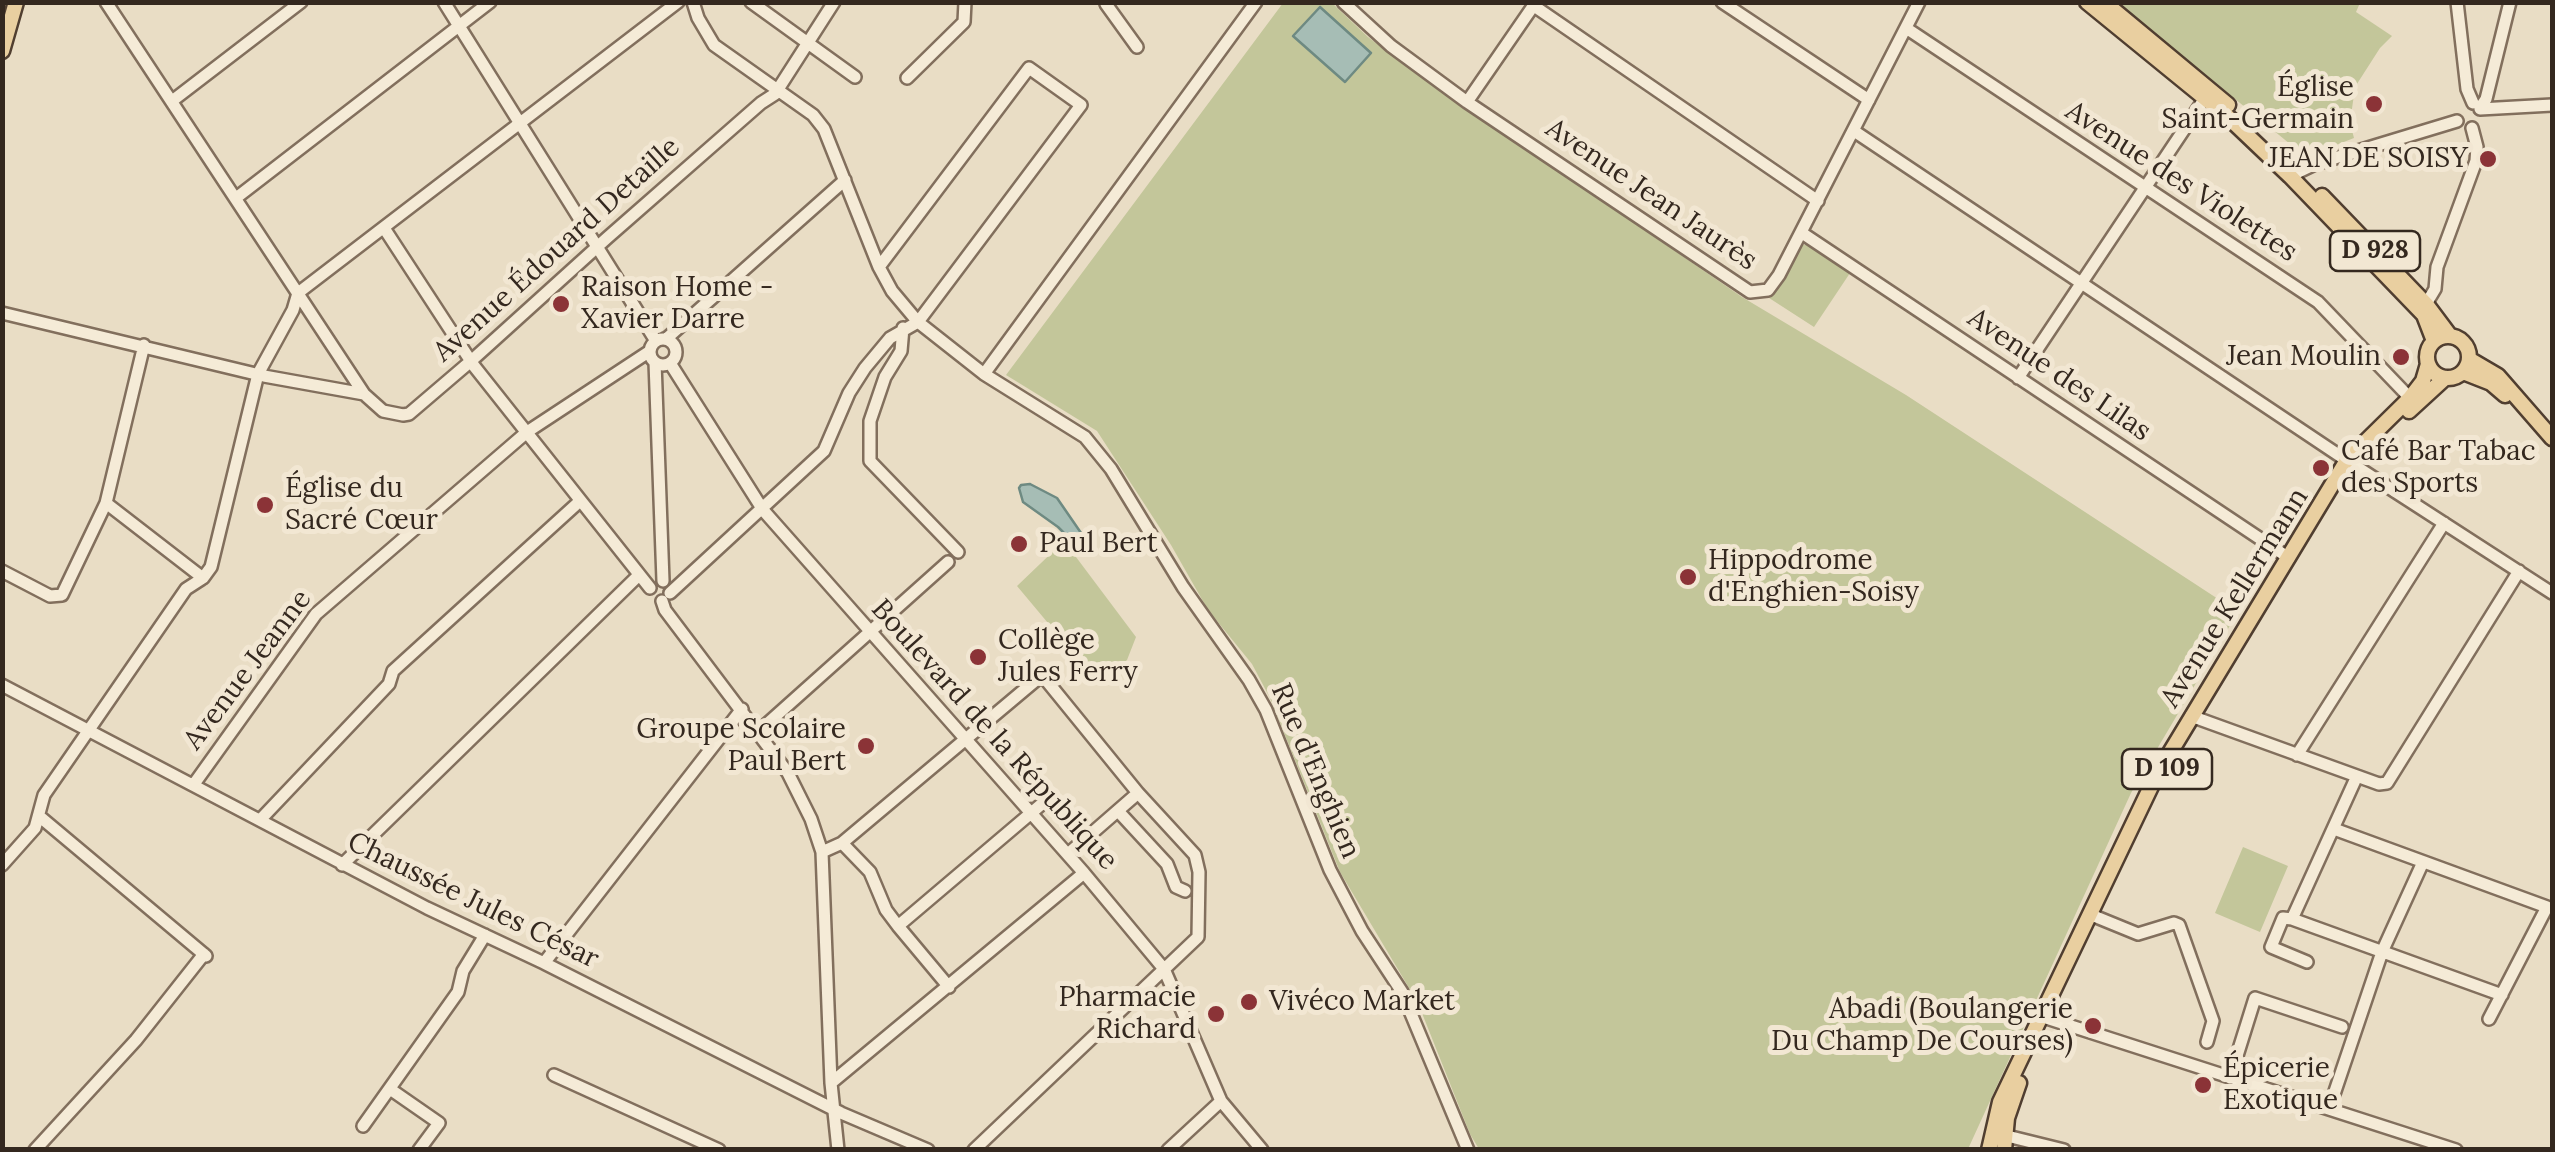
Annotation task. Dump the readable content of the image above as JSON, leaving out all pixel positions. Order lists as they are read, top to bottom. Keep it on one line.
{"streets":{"main road":["D 928","Avenue Kellermann","D 109"],"street":["Avenue des Violettes","Avenue Jean Jaurès","Avenue Édouard Detaille","Avenue des Lilas","Avenue Jeanne","Boulevard de la République","Rue d'Enghien","Chaussée Jules César"]},"crossings":[["Avenue des Violettes","Avenue Jean Jaurès"],["Avenue des Violettes","Avenue Kellermann"],["Avenue Jean Jaurès","Avenue des Lilas"],["Avenue Édouard Detaille","Boulevard de la République"],["Avenue Édouard Detaille","Rue d'Enghien"],["D 928","Avenue Kellermann"],["Avenue des Lilas","Avenue Kellermann"],["Avenue Jeanne","Boulevard de la République"],["Avenue Jeanne","Rue d'Enghien"],["Avenue Jeanne","Chaussée Jules César"]],"places":["Église Saint-Germain","JEAN DE SOISY","Raison Home - Xavier Darre","Jean Moulin","Café Bar Tabac des Sports","Église du Sacré Cœur","Paul Bert","Hippodrome d'Enghien-Soisy","Collège Jules Ferry","Groupe Scolaire Paul Bert","Vivéco Market","Pharmacie Richard","Abadi (Boulangerie Du Champ De Courses)","Épicerie Exotique"]}
